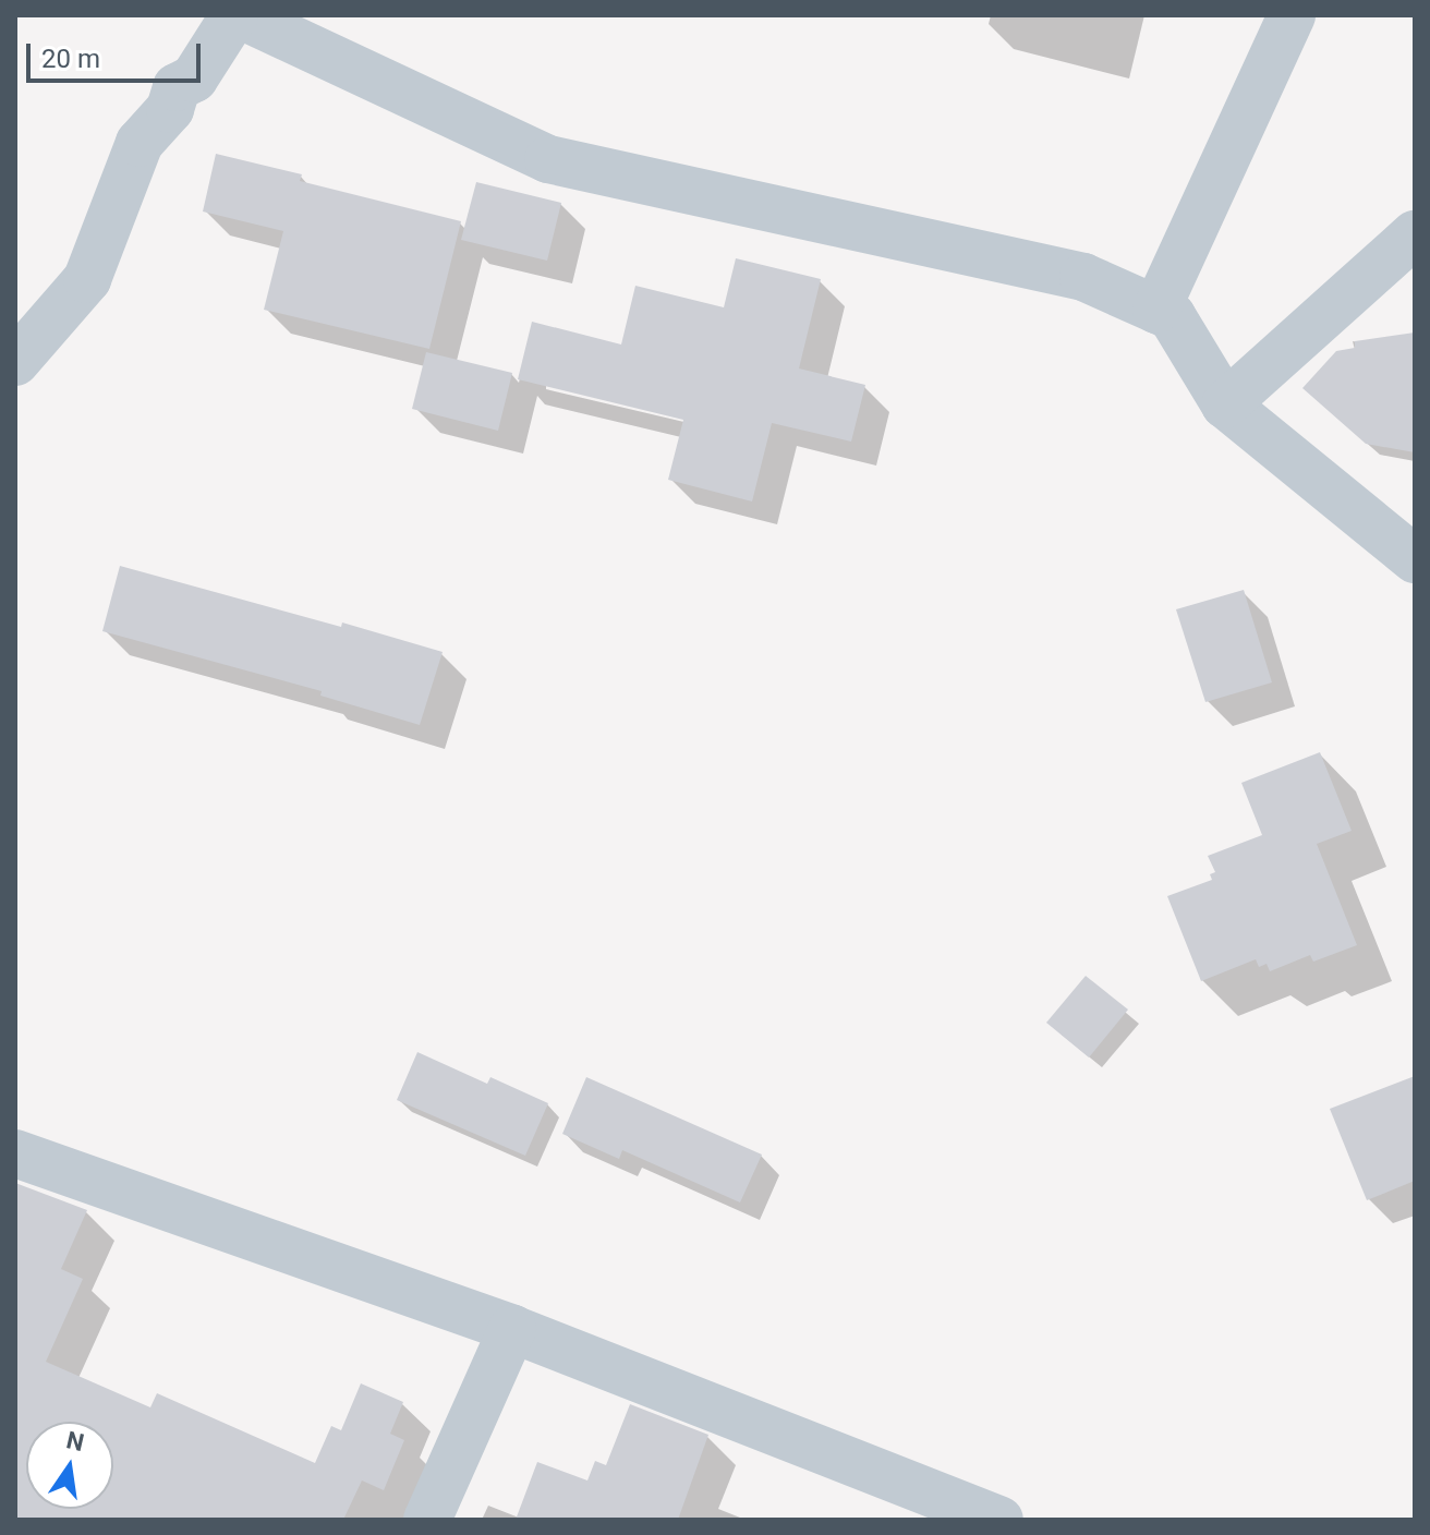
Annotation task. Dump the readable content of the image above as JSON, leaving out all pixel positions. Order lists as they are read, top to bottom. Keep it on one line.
{"scale_bar":"20 m","north":"top"}
